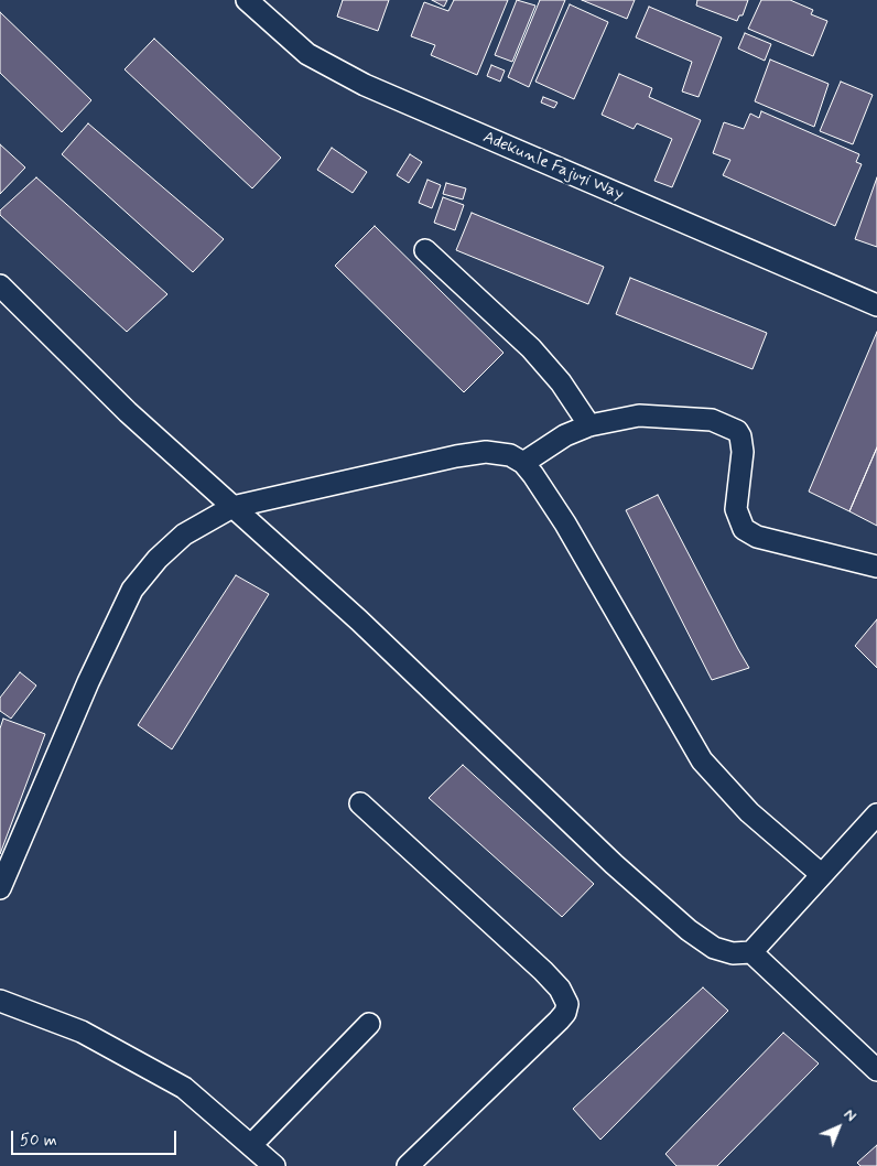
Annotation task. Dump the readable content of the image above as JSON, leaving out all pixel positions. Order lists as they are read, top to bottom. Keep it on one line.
{"streets":{"street":["Adekunle Fajuyi Way"]},"scale_bar":"50 m","north":"top right"}
